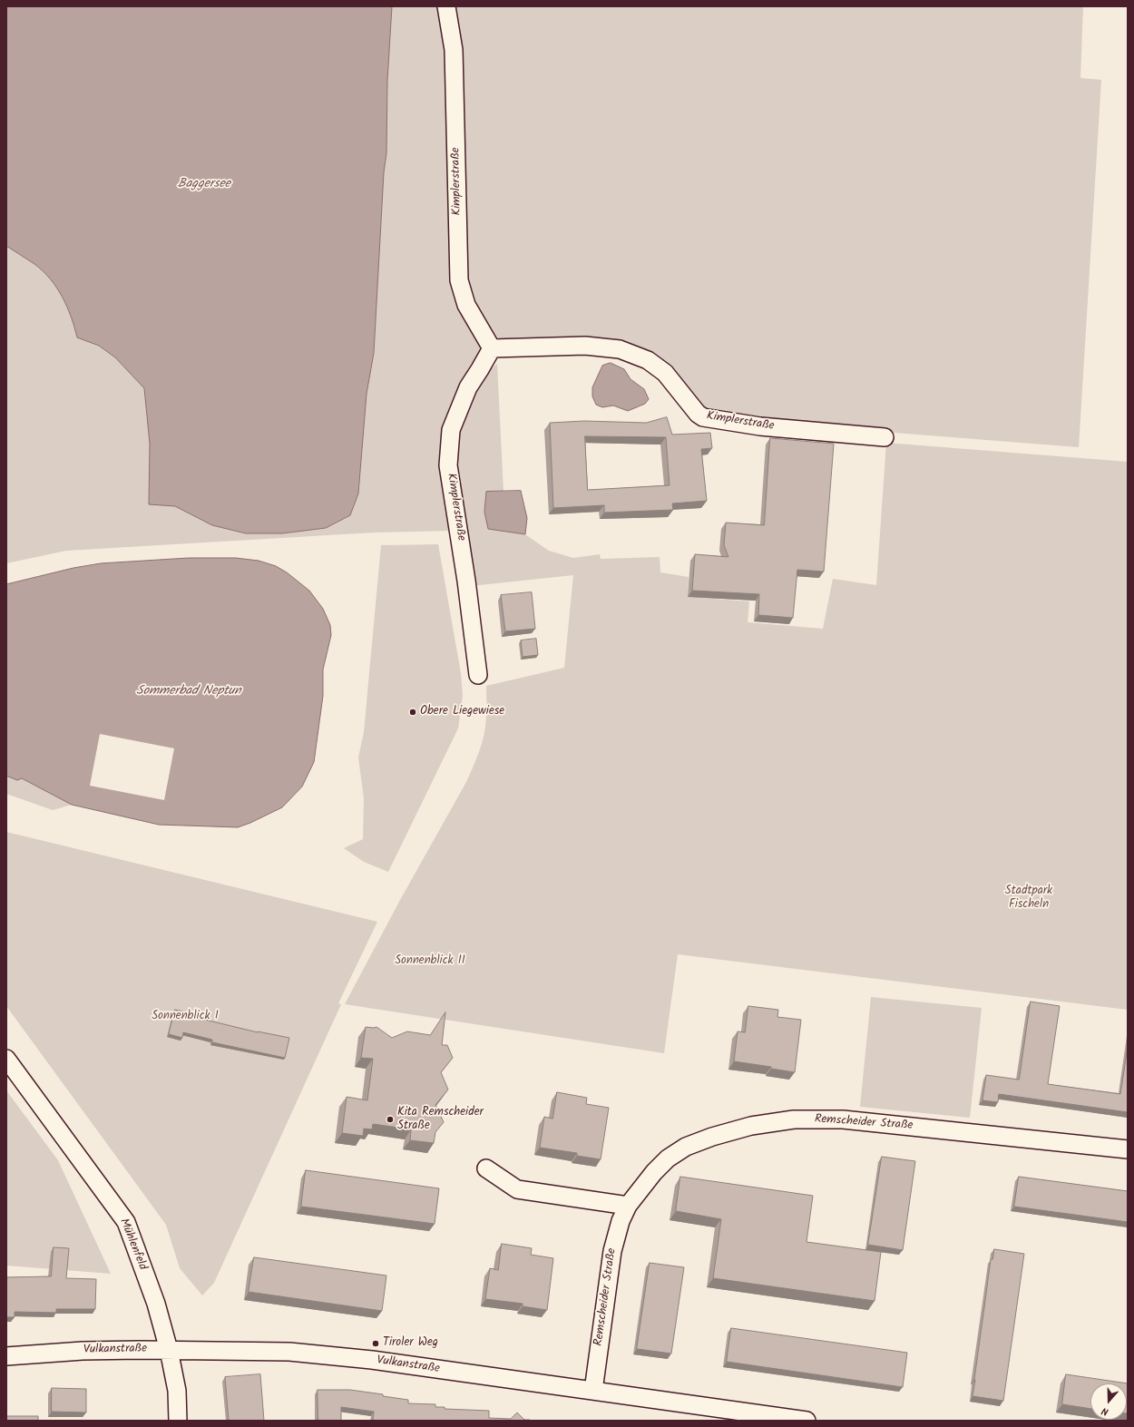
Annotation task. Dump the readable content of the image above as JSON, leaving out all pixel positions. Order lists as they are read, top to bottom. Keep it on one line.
{"streets":{"street":["Kimplerstraße","Remscheider Straße","Mühlenfeld","Vulkanstraße"]},"crossings":[["Remscheider Straße","Vulkanstraße"],["Mühlenfeld","Vulkanstraße"]],"water":["Baggersee","Sommerbad Neptun"],"parks":["Stadtpark Fischeln","Sonnenblick II","Sonnenblick I"],"places":["Obere Liegewiese","Kita Remscheider Straße","Tiroler Weg"],"north":"bottom"}
